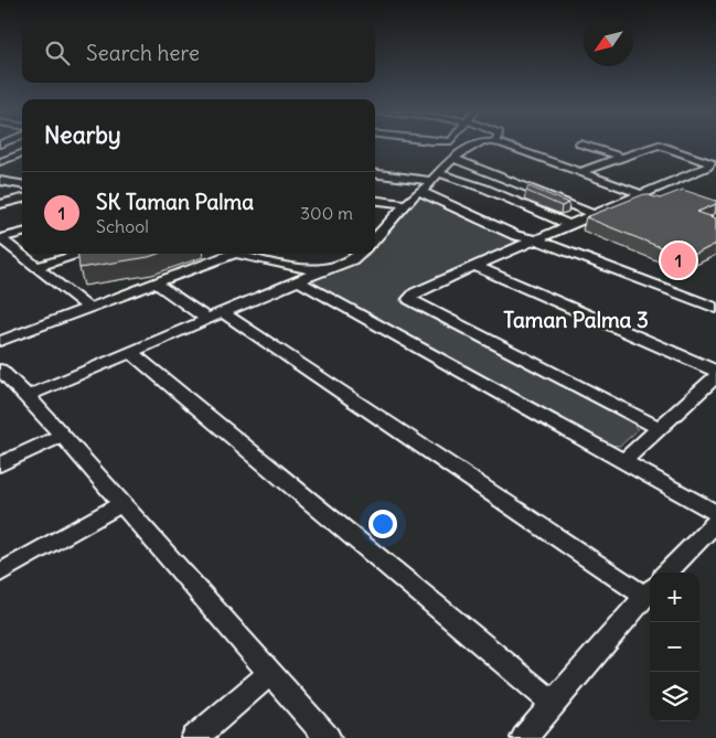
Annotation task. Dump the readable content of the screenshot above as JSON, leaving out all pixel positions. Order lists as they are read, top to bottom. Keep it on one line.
{"districts":["Taman Palma 3"],"north":"bottom left","page":{"search":"Search here","heading":"Nearby","list":[{"mark":"1","name":"SK Taman Palma","note":"School","value":"300 m"}],"pins":"1","map_buttons":["+","−"]}}
